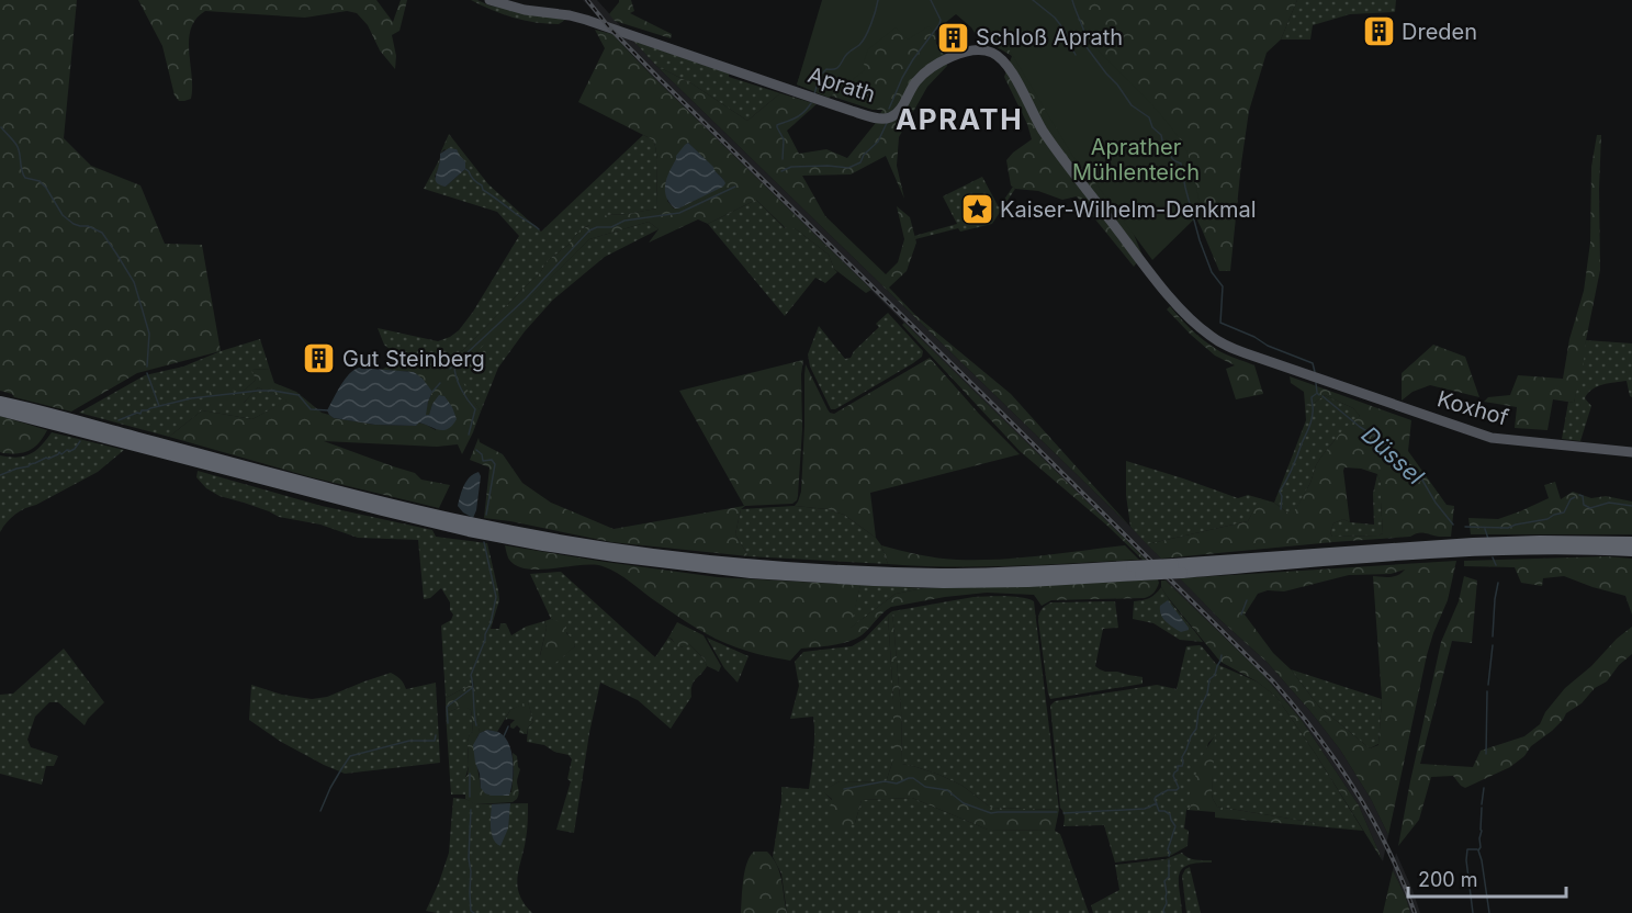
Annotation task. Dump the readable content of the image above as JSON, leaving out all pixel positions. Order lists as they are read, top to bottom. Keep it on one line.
{"streets":{"main road":["Aprath","Koxhof"]},"crossings":[["Aprath","Koxhof"]],"districts":["APRATH"],"water":["Düssel"],"parks":["Aprather Mühlenteich"],"places":{"building":["Dreden","Schloß Aprath","Gut Steinberg"],"place":["Kaiser-Wilhelm-Denkmal"]},"scale_bar":"200 m"}
